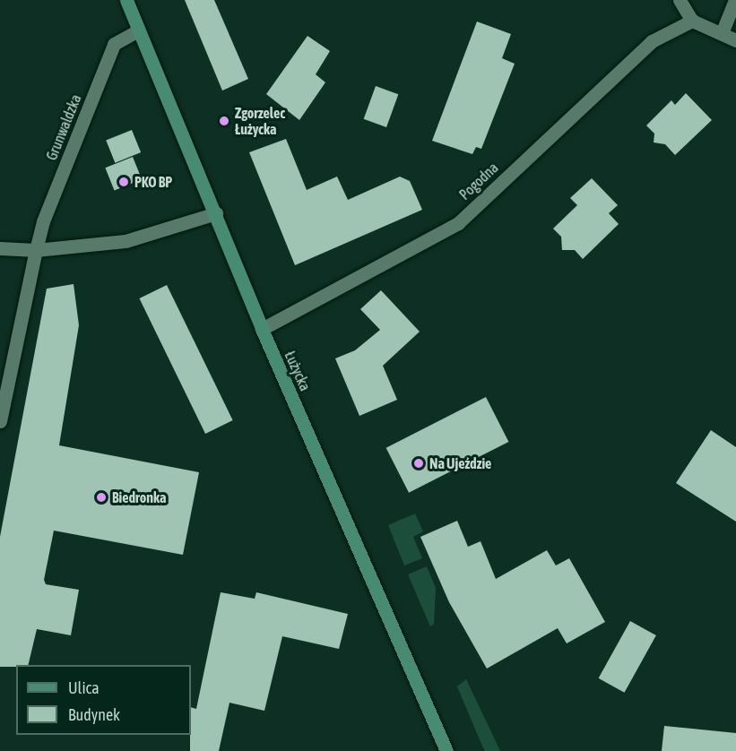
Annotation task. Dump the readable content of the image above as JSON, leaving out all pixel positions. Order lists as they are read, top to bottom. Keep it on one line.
{"streets":{"main road":["Łużycka"],"street":["Grunwaldzka","Pogodna"]},"crossings":[["Grunwaldzka","Łużycka"],["Pogodna","Łużycka"]],"places":["Zgorzelec Łużycka","PKO BP","Na Ujeździe","Biedronka"],"legend":["Ulica","Budynek"]}
